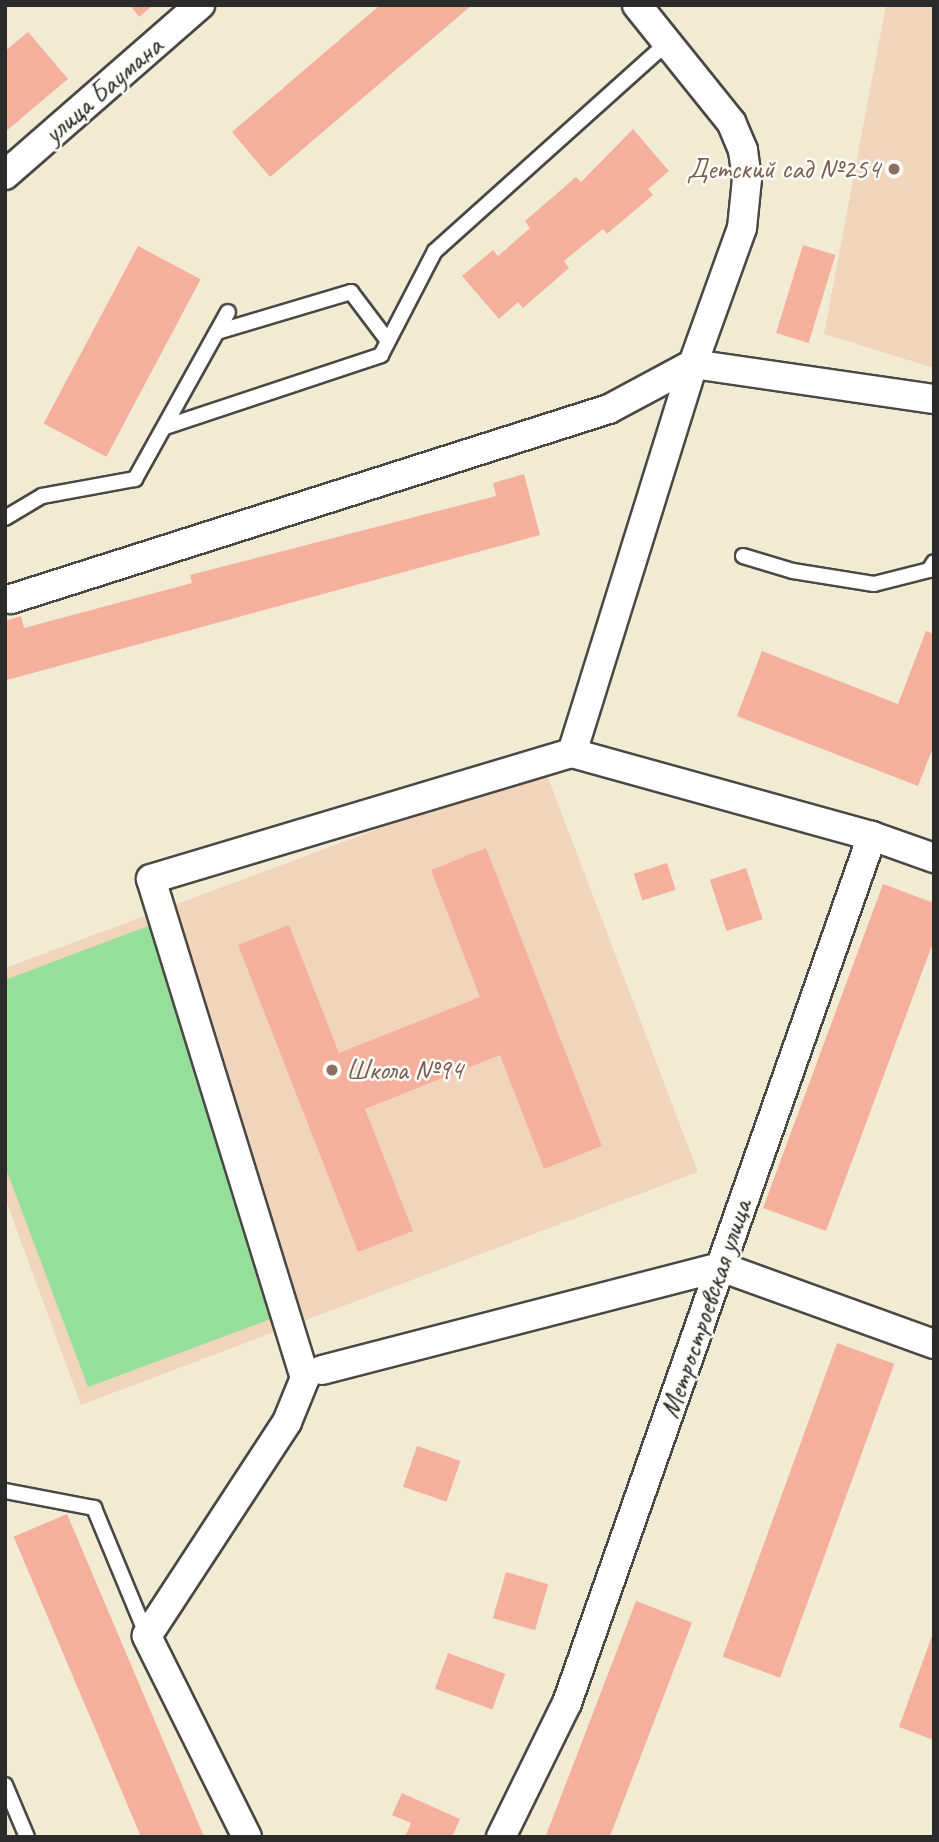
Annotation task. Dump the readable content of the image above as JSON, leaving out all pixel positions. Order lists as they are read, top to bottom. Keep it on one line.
{"streets":{"street":["улица Баумана","Метростроевская улица"]},"places":["Детский сад №254","Школа №94"]}
